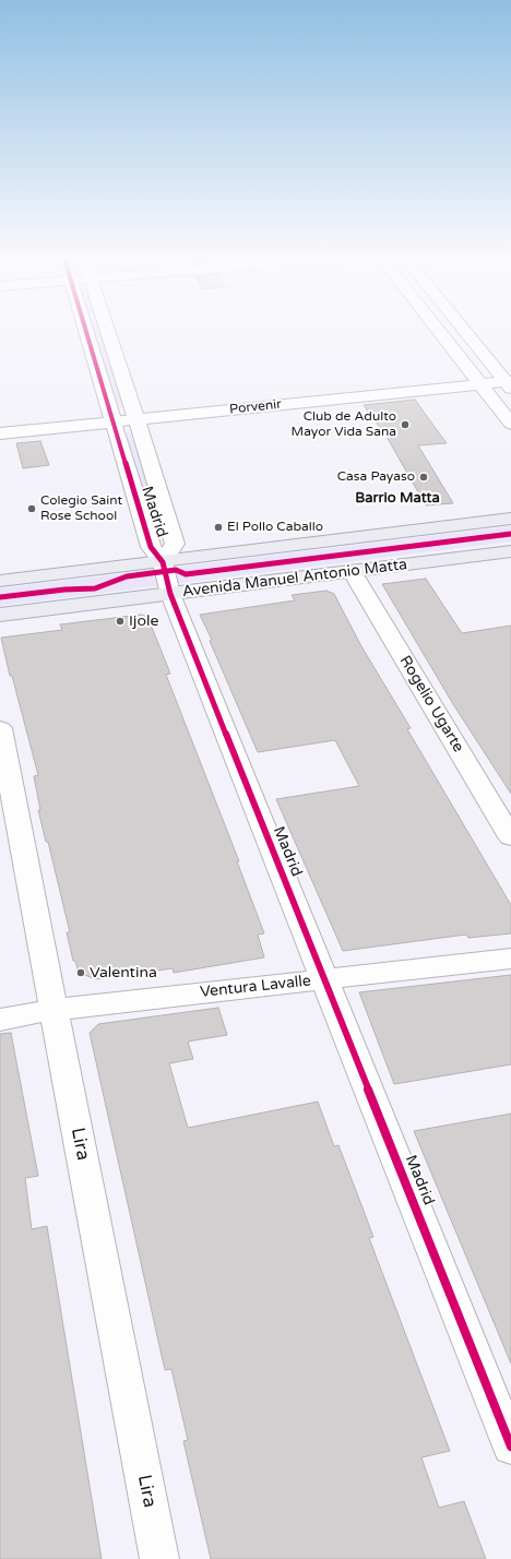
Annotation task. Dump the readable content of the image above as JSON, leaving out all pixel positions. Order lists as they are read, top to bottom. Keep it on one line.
{"streets":{"main road":["Avenida Manuel Antonio Matta"],"street":["Porvenir","Madrid","Rogelio Ugarte","Ventura Lavalle","Lira"]},"crossings":[["Porvenir","Madrid"],["Madrid","Avenida Manuel Antonio Matta"],["Madrid","Ventura Lavalle"],["Avenida Manuel Antonio Matta","Rogelio Ugarte"],["Ventura Lavalle","Lira"]],"districts":["Barrio Matta"],"places":["Club de Adulto Mayor Vida Sana","Casa Payaso","Colegio Saint Rose School","El Pollo Caballo","Ijole","Valentina"]}
